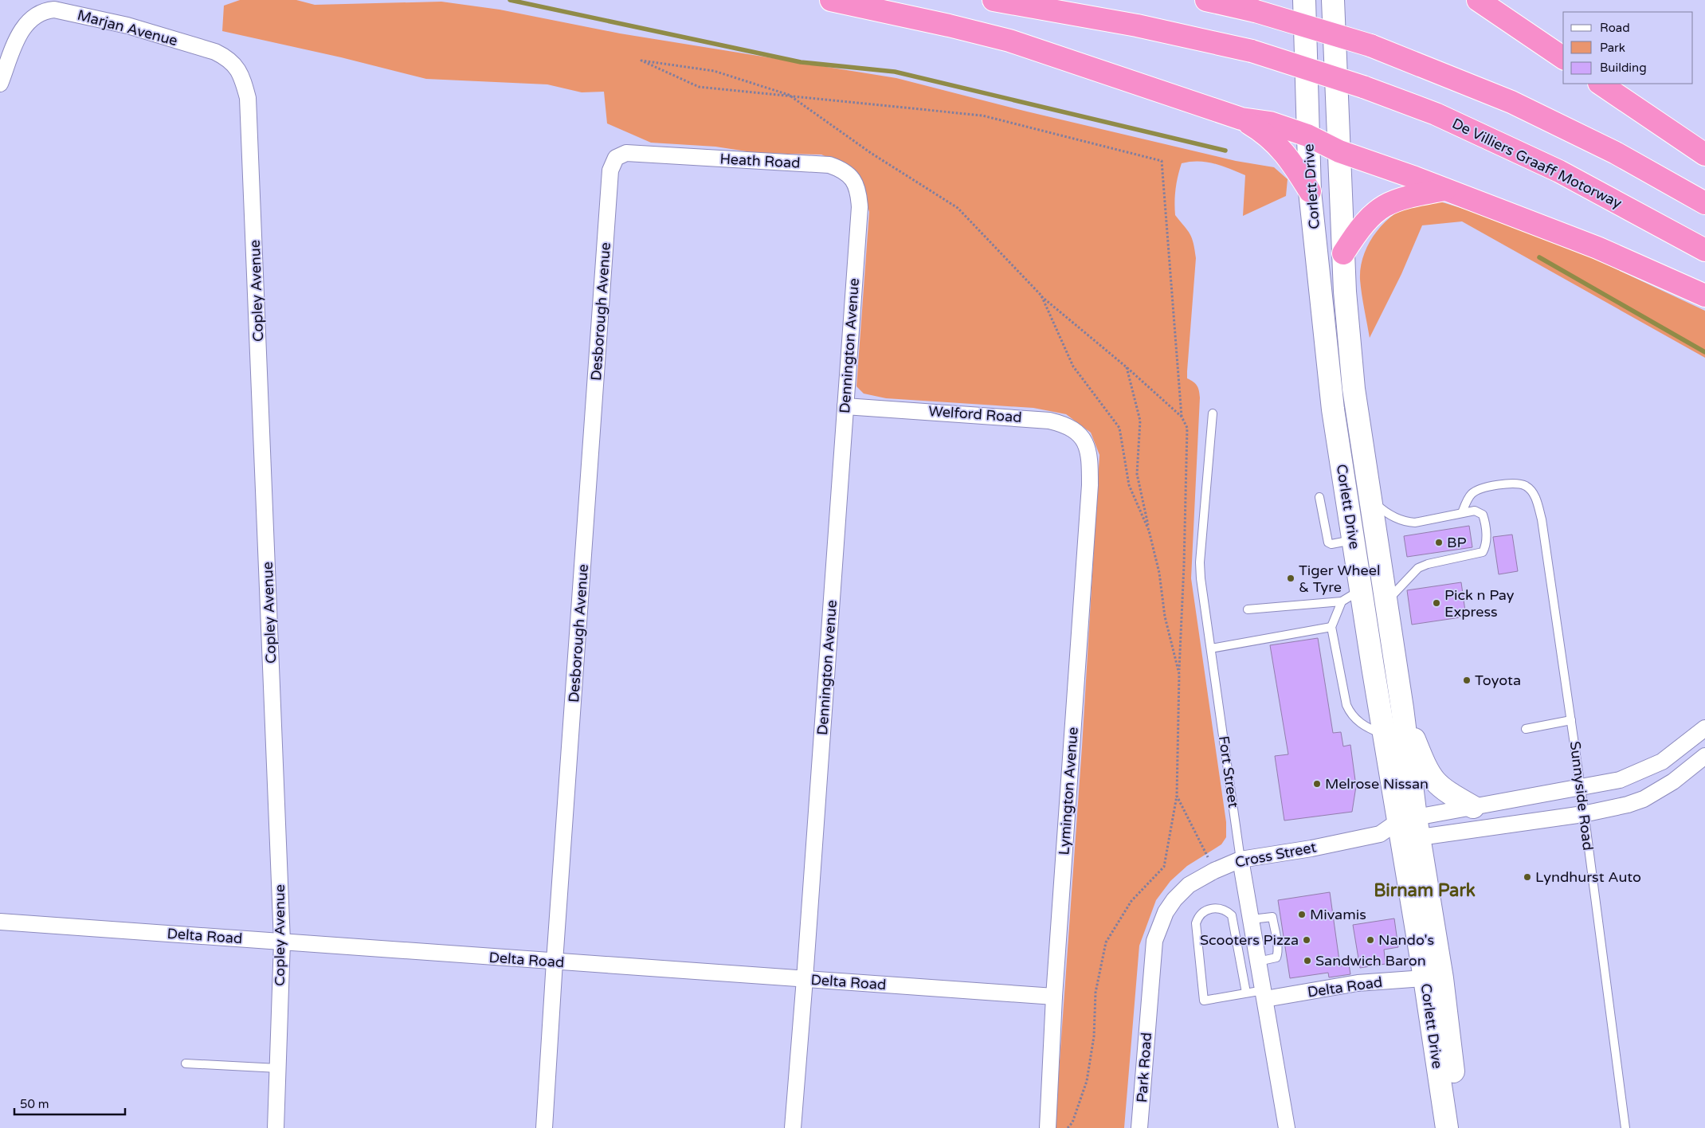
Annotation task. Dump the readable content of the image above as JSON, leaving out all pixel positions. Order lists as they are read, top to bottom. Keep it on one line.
{"streets":{"highway":["De Villiers Graaff Motorway"],"main road":["Corlett Drive"],"street":["Marjan Avenue","Heath Road","Copley Avenue","Desborough Avenue","Dennington Avenue","Welford Road","Fort Street","Lymington Avenue","Cross Street","Delta Road","Park Road"],"lane":["Sunnyside Road"]},"crossings":[["Marjan Avenue","Copley Avenue"],["Heath Road","Desborough Avenue"],["Heath Road","Dennington Avenue"],["Corlett Drive","Cross Street"],["Corlett Drive","Delta Road"],["Copley Avenue","Delta Road"],["Desborough Avenue","Delta Road"],["Dennington Avenue","Welford Road"],["Dennington Avenue","Delta Road"],["Welford Road","Lymington Avenue"],["Fort Street","Cross Street"],["Fort Street","Delta Road"],["Lymington Avenue","Delta Road"],["Sunnyside Road","Cross Street"],["Cross Street","Park Road"]],"districts":["Birnam Park"],"places":["BP","Tiger Wheel & Tyre","Pick n Pay Express","Toyota","Melrose Nissan","Lyndhurst Auto","Mivamis","Scooters Pizza","Nando's","Sandwich Baron"],"legend":["Road","Park","Building"],"scale_bar":"50 m"}
